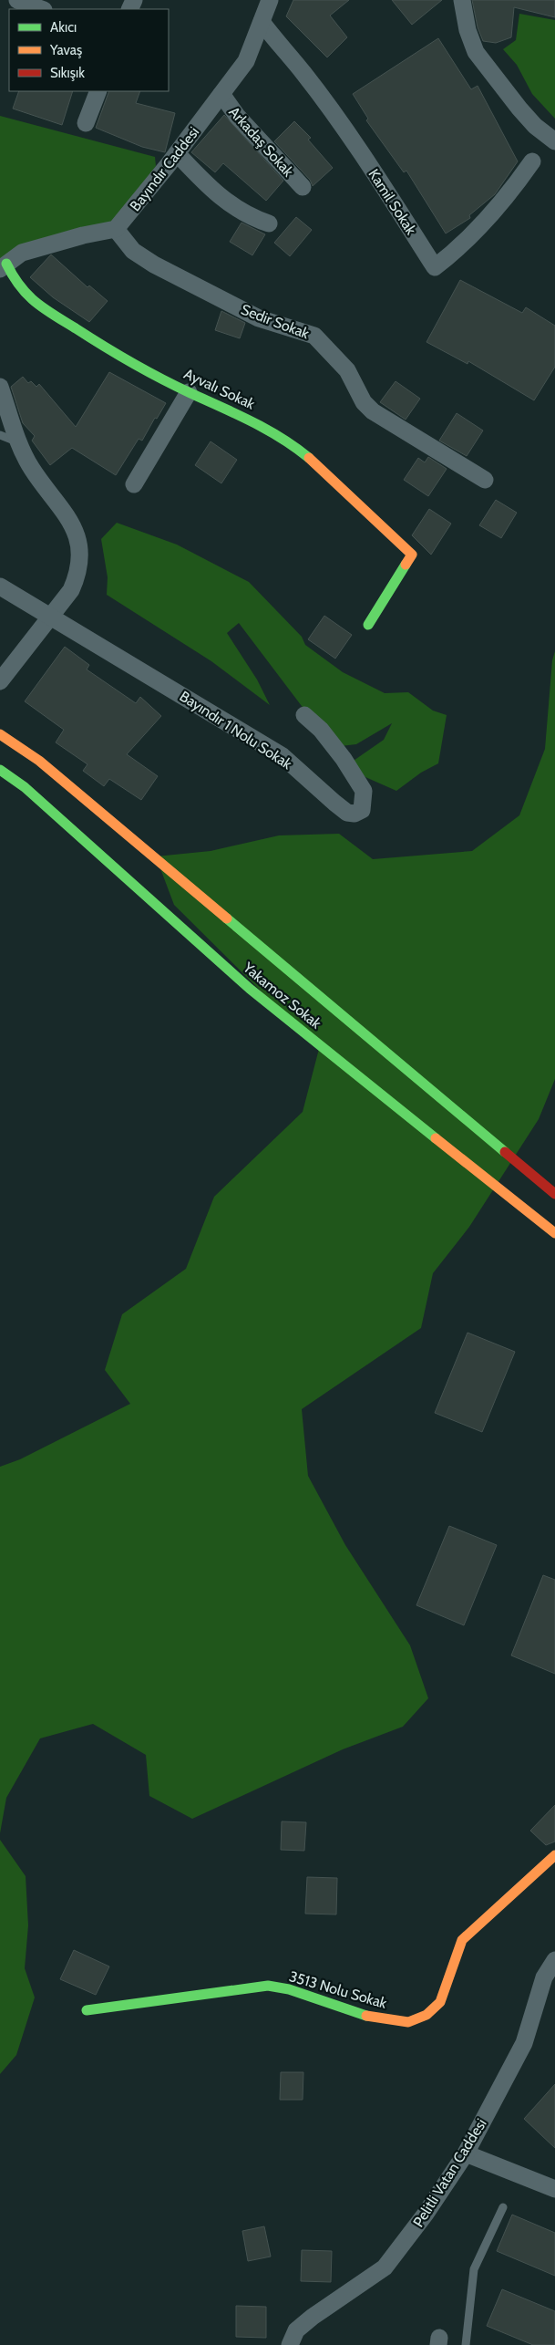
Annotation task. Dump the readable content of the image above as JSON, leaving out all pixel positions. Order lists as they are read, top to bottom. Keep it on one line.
{"streets":{"main road":["Ayvalı Sokak","Yakamoz Sokak","3513 Nolu Sokak"],"street":["Arkadaş Sokak","Bayındır Caddesi","Kamil Sokak","Sedir Sokak","Bayındır 1 Nolu Sokak","Pelitli Vatan Caddesi"]},"crossings":[["Arkadaş Sokak","Bayındır Caddesi"],["Bayındır Caddesi","Kamil Sokak"],["Bayındır Caddesi","Sedir Sokak"]],"legend":["Akıcı","Yavaş","Sıkışık"]}
